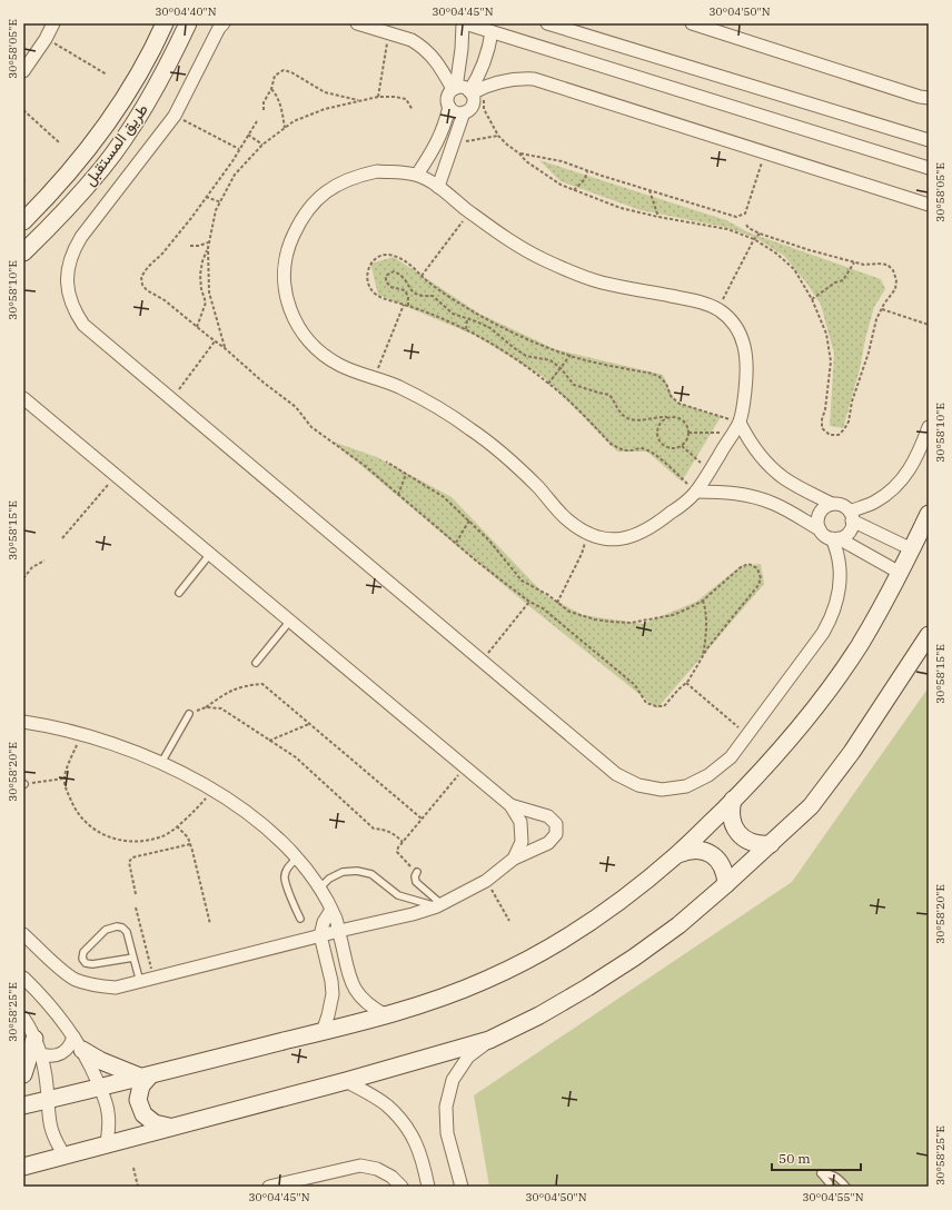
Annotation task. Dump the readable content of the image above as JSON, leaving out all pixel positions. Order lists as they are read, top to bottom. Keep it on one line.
{"streets":{"street":["طريق المستقبل"]},"scale_bar":"50 m","coordinates":["30°04'40\"N","30°04'45\"N","30°04'50\"N","30°58'05\"E","30°58'10\"E","30°58'15\"E","30°58'20\"E","30°58'25\"E","30°04'55\"N"]}
